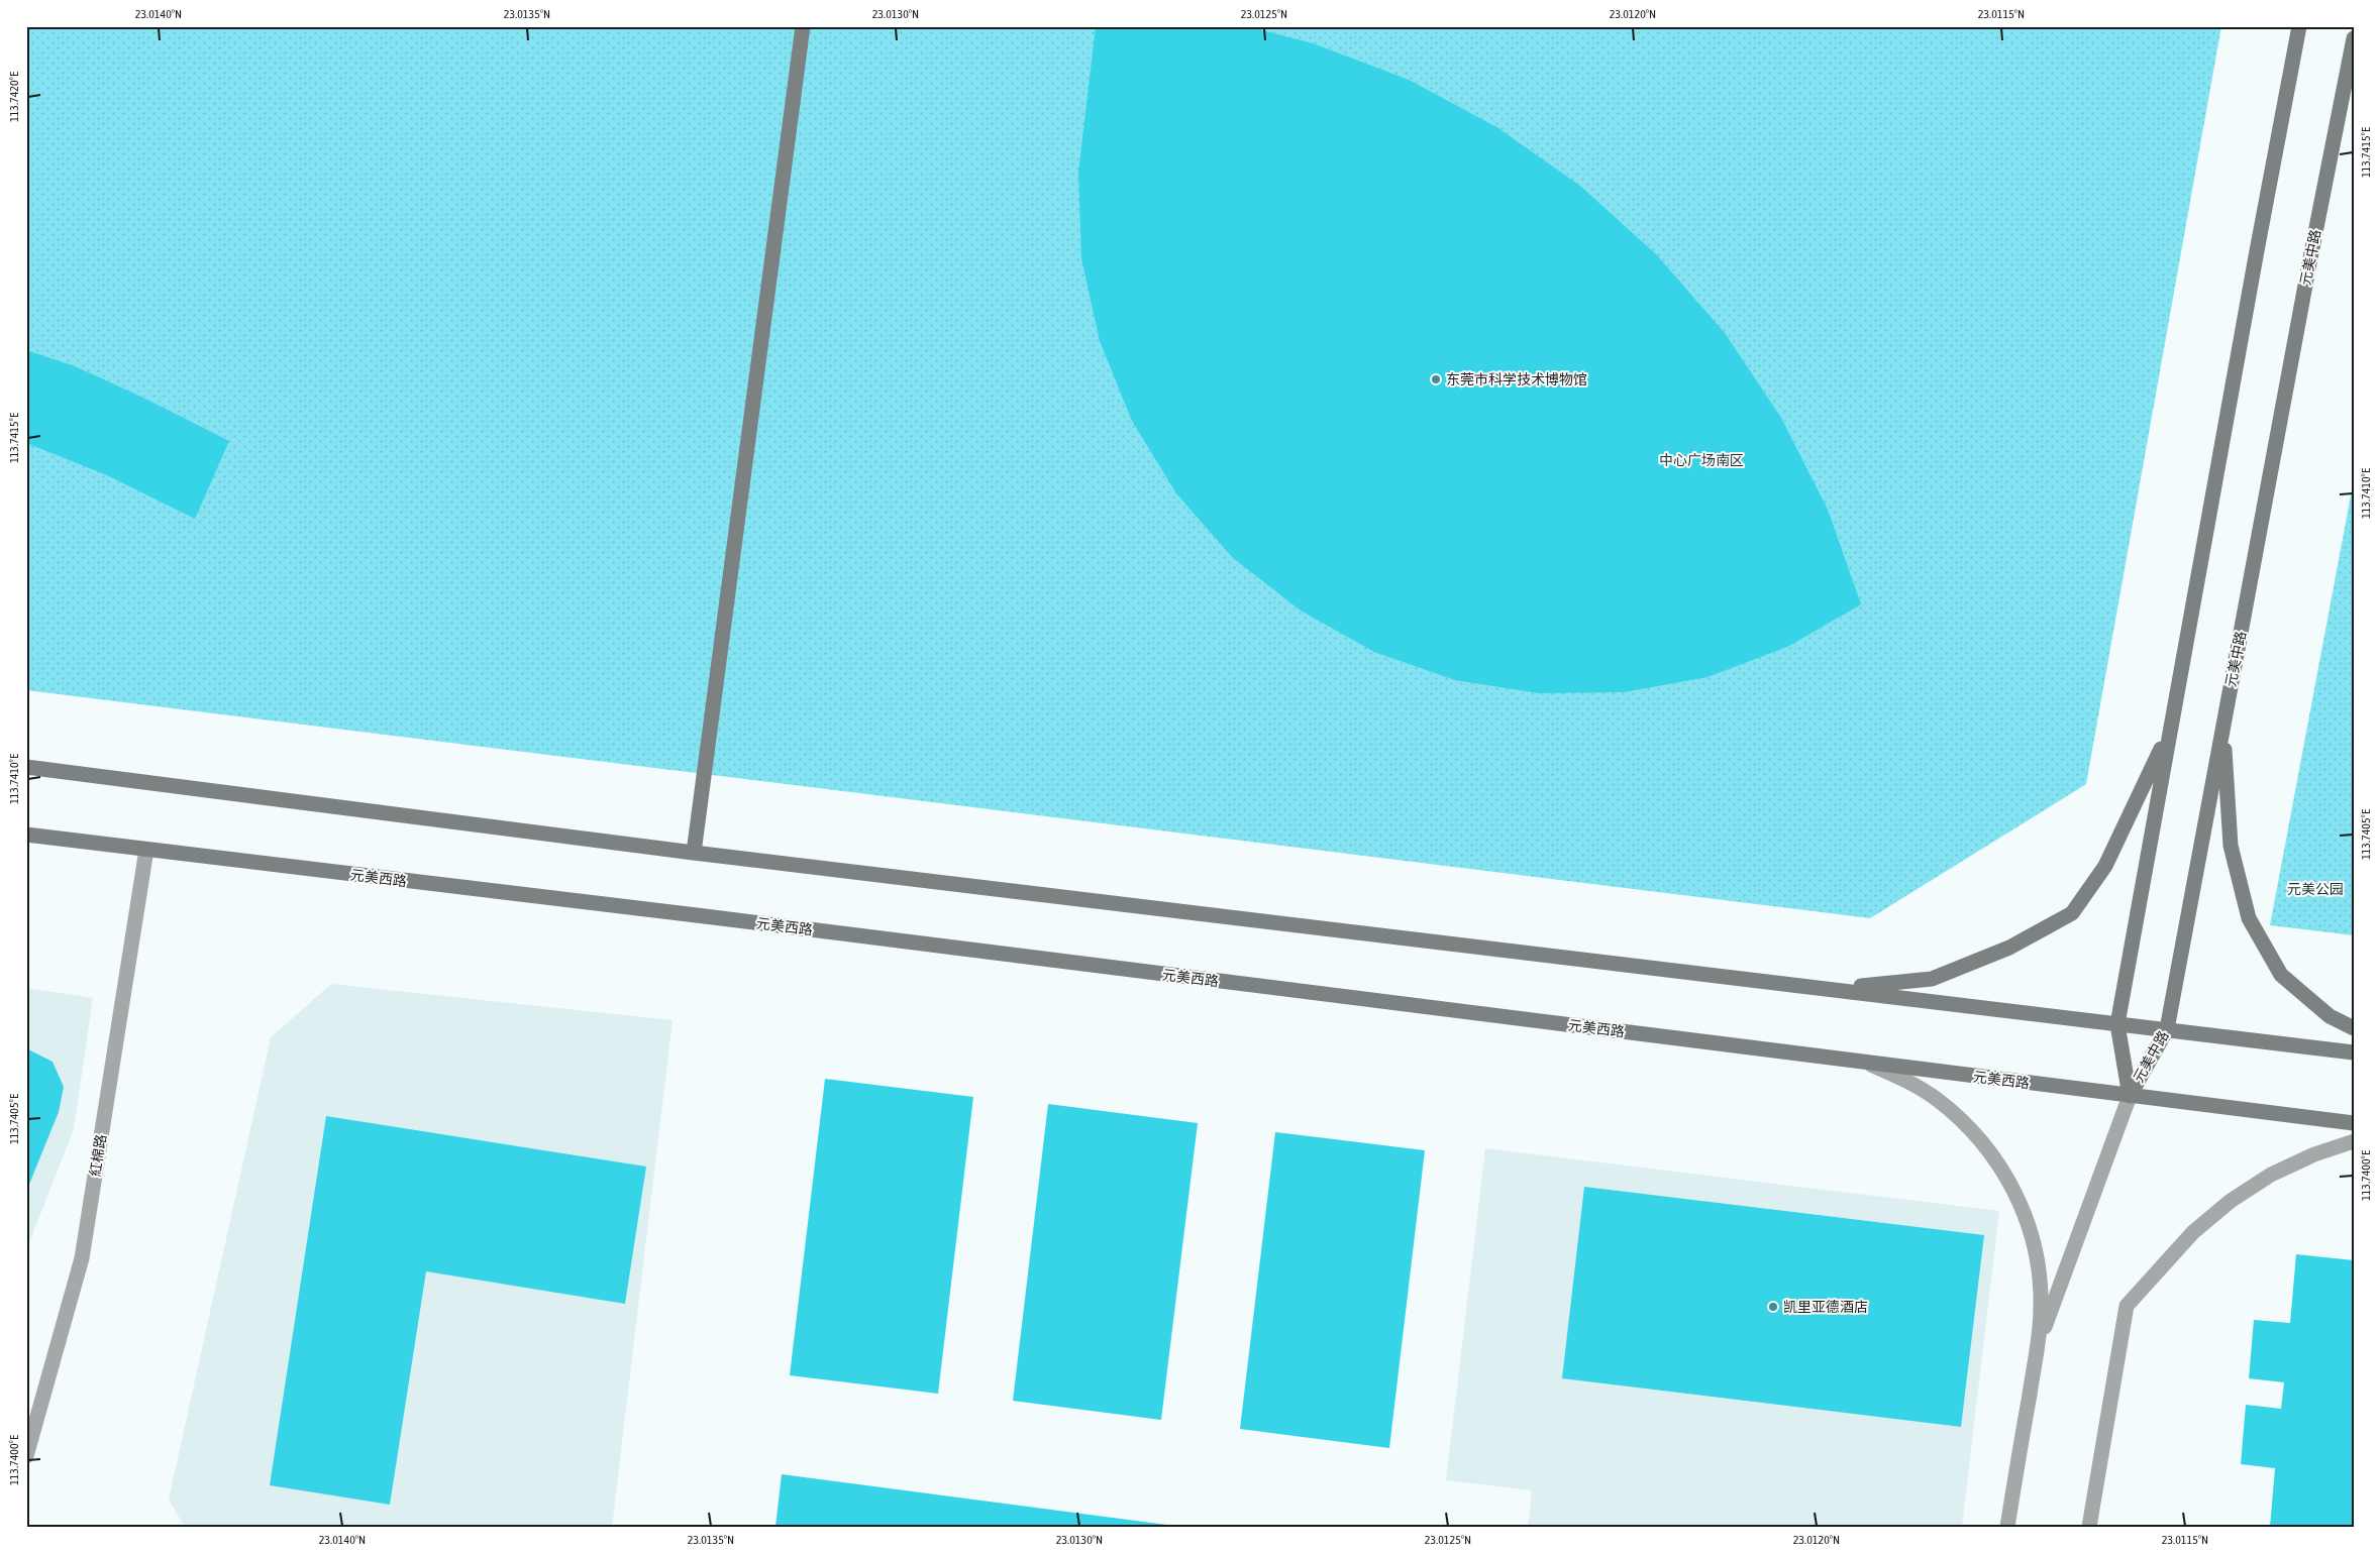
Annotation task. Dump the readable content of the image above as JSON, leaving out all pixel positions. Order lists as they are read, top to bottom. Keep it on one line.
{"streets":{"main road":["元美中路","元美西路"],"street":["紅棉路"]},"crossings":[["元美中路","元美西路"],["元美西路","紅棉路"]],"parks":["中心广场南区","元美公园"],"places":["东莞市科学技术博物馆","凯里亚德酒店"],"coordinates":["23.0140°N","23.0135°N","23.0130°N","23.0125°N","23.0120°N","23.0115°N","113.7420°E","113.7415°E","113.7410°E","113.7405°E","113.7400°E"]}
